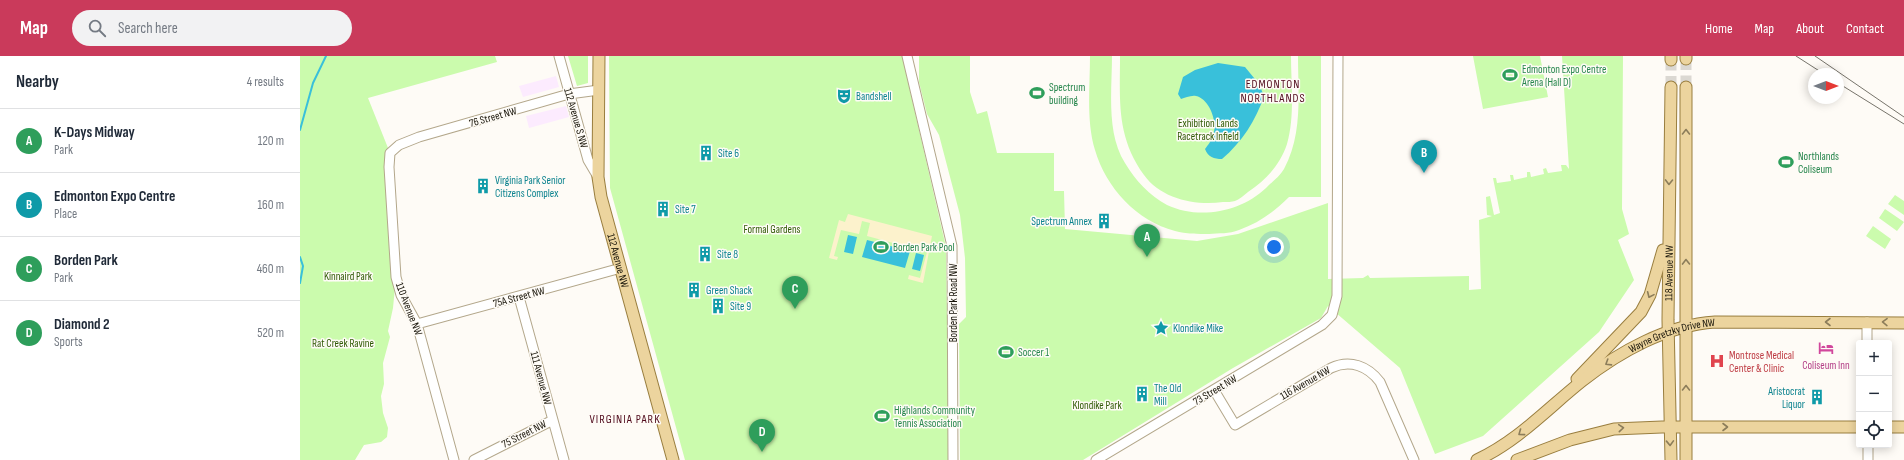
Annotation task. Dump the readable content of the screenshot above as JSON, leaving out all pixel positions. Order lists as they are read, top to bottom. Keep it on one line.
{"streets":{"main road":["112 Avenue NW","118 Avenue NW","Wayne Gretzky Drive NW"],"street":["76 Street NW","112 Avenue S NW","75A Street NW","Borden Park Road NW","110 Avenue NW","111 Avenue NW","116 Avenue NW","73 Street NW","75 Street NW"]},"crossings":[["76 Street NW","112 Avenue S NW"],["76 Street NW","112 Avenue NW"],["76 Street NW","110 Avenue NW"],["112 Avenue S NW","112 Avenue NW"],["112 Avenue NW","75A Street NW"],["118 Avenue NW","Wayne Gretzky Drive NW"],["75A Street NW","110 Avenue NW"],["75A Street NW","111 Avenue NW"],["111 Avenue NW","75 Street NW"],["116 Avenue NW","73 Street NW"]],"districts":["EDMONTON NORTHLANDS","VIRGINIA PARK"],"parks":["Exhibition Lands Racetrack Infield","Formal Gardens","Kinnaird Park","Rat Creek Ravine","Klondike Park"],"places":{"sports":["Edmonton Expo Centre Arena (Hall D)","Spectrum building","Northlands Coliseum","Borden Park Pool","Soccer 1","Highlands Community Tennis Association"],"theatre":["Bandshell"],"building":["Site 6","Virginia Park Senior Citizens Complex","Site 7","Spectrum Annex","Site 8","Green Shack","Site 9","The Old Mill","Aristocrat Liquor"],"place":["Klondike Mike"],"hotel":["Coliseum Inn"],"hospital":["Montrose Medical Center & Clinic"]},"north":"right","page":{"header":"Map","search":"Search here","nav":["Home","Map","About","Contact"],"heading":["Nearby","4 results"],"list":[{"mark":"A","name":"K-Days Midway","note":"Park","value":"120 m"},{"mark":"B","name":"Edmonton Expo Centre","note":"Place","value":"160 m"},{"mark":"C","name":"Borden Park","note":"Park","value":"460 m"},{"mark":"D","name":"Diamond 2","note":"Sports","value":"520 m"}],"pins":["B","A","C","D"],"map_buttons":["+","−"]}}
